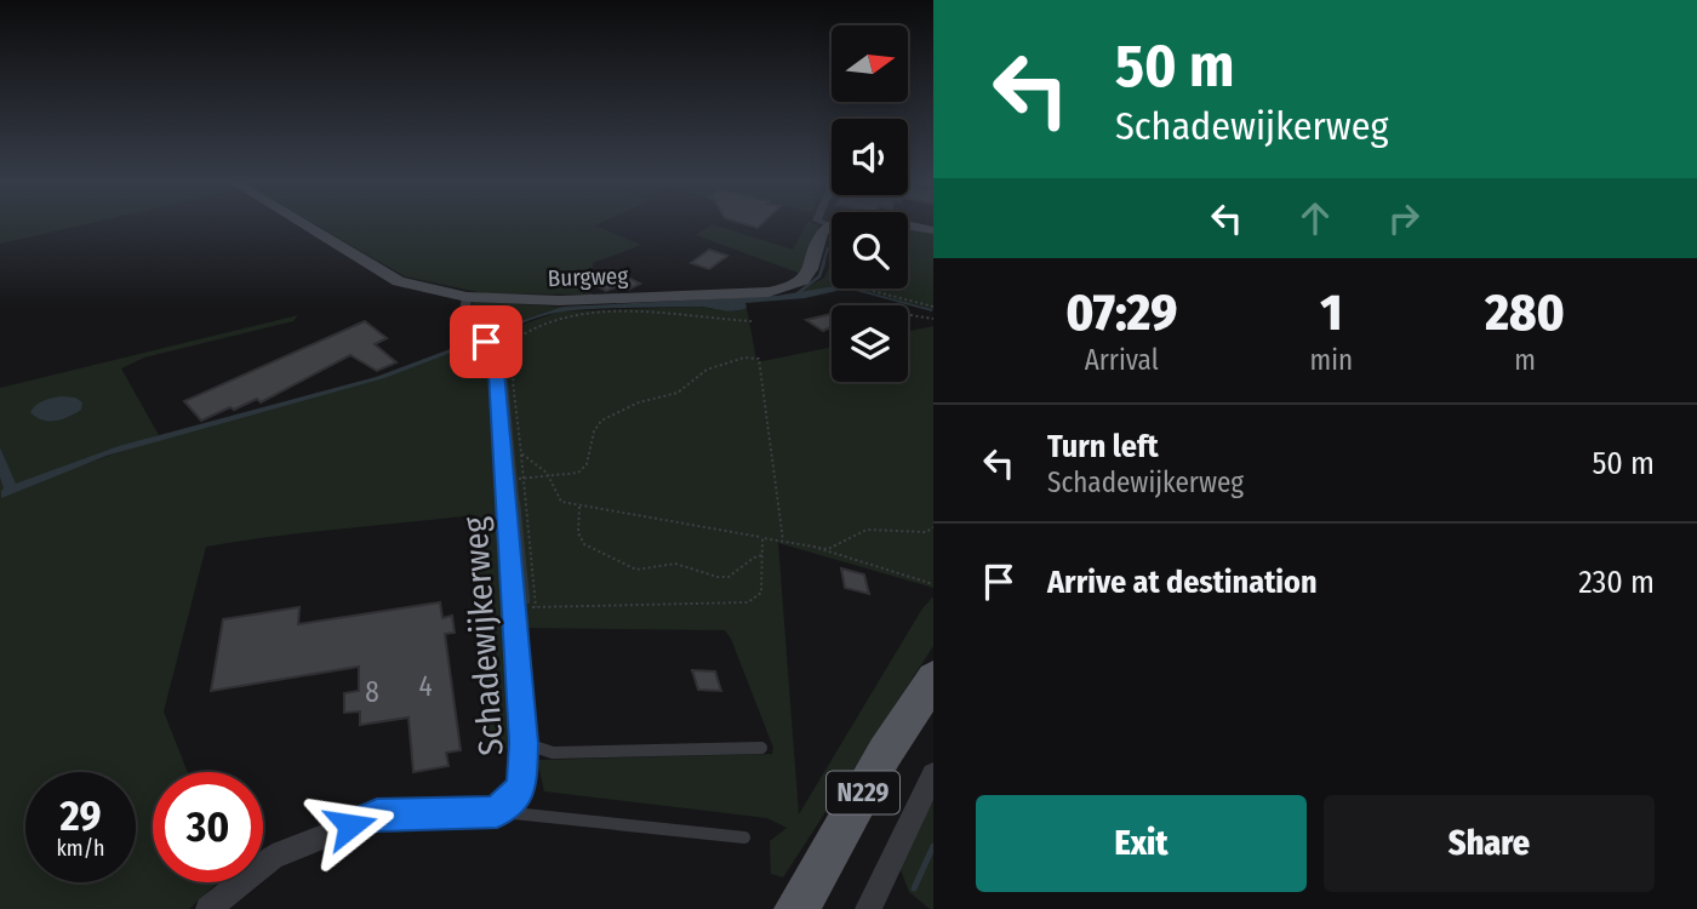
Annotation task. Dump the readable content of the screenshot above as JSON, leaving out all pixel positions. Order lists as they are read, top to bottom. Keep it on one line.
{"streets":{"main road":["Burgweg","N229"],"street":["Schadewijkerweg"]},"crossings":[["Burgweg","Schadewijkerweg"]],"house_numbers":["4","8"],"north":"right","page":{"turn":["50 m","Schadewijkerweg"],"eta":["07:29","Arrival","1","min","280","m"],"list":[{"name":"Turn left","note":"Schadewijkerweg","value":"50 m"},{"name":"Arrive at destination","value":"230 m"}],"speed":"29 km/h","limit":"30","buttons":["Exit","Share"]}}
